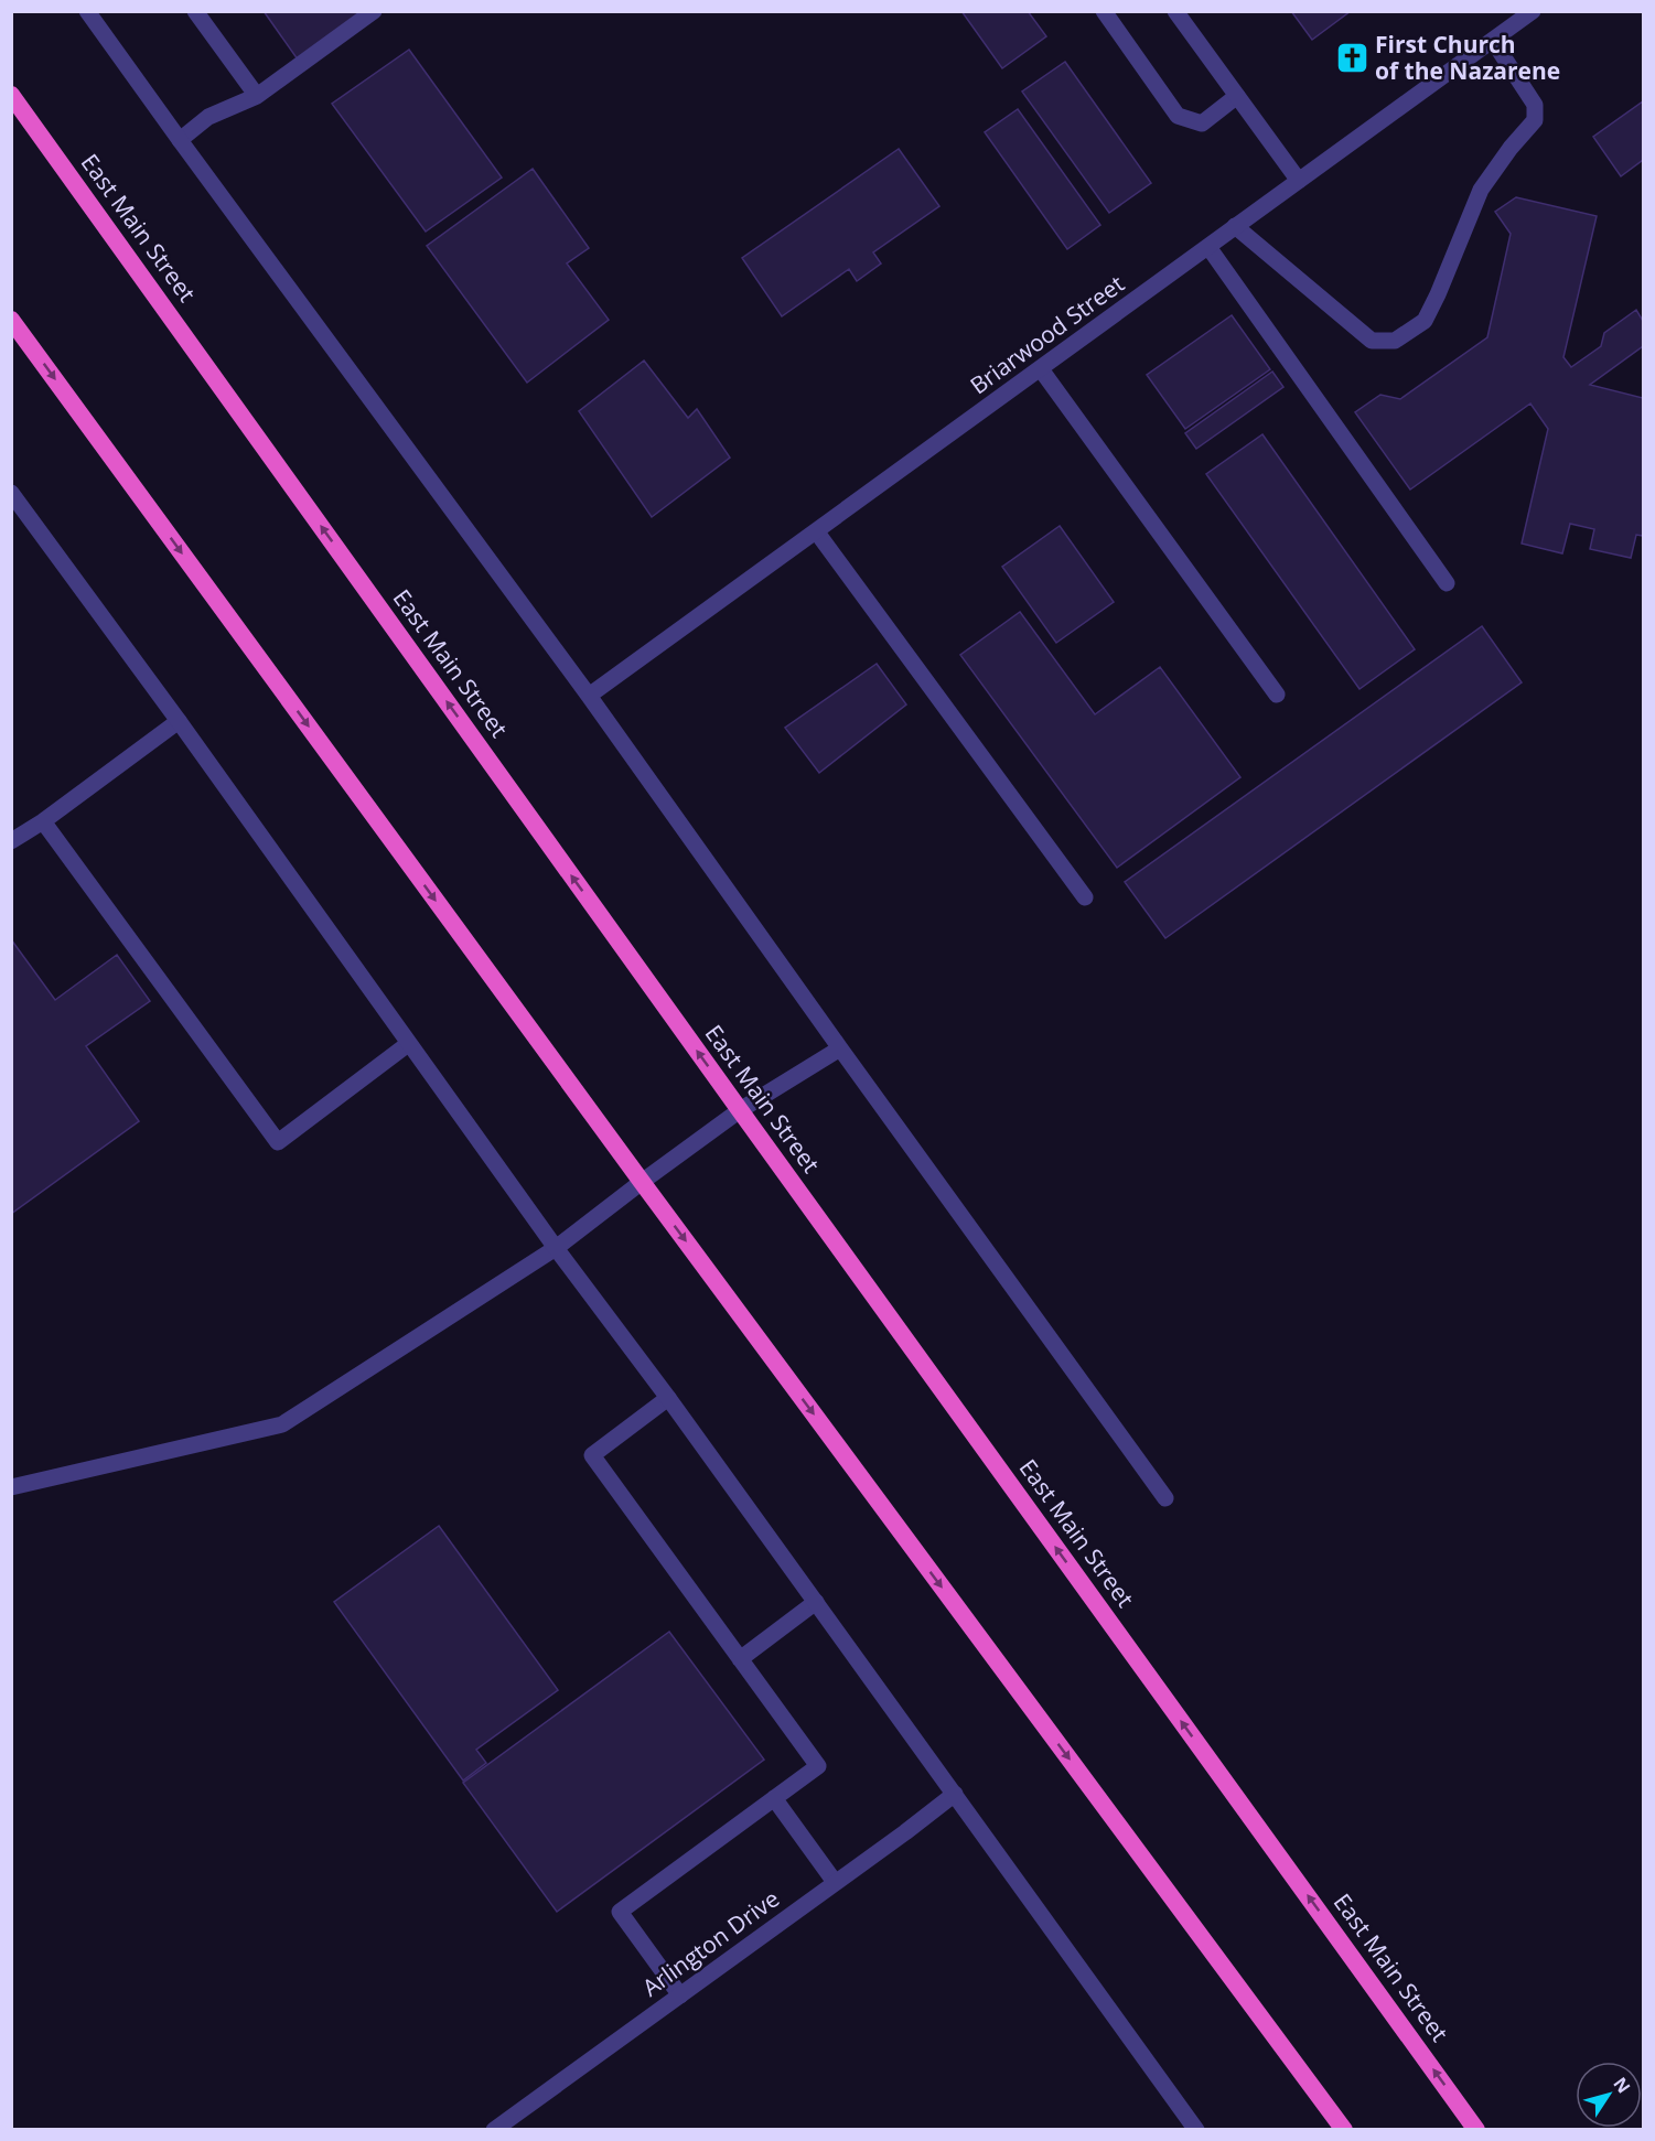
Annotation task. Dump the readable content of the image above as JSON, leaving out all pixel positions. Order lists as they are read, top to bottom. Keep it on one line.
{"streets":{"highway":["East Main Street"],"street":["Briarwood Street","Arlington Drive"]},"places":{"church":["First Church of the Nazarene"]},"north":"top right"}
